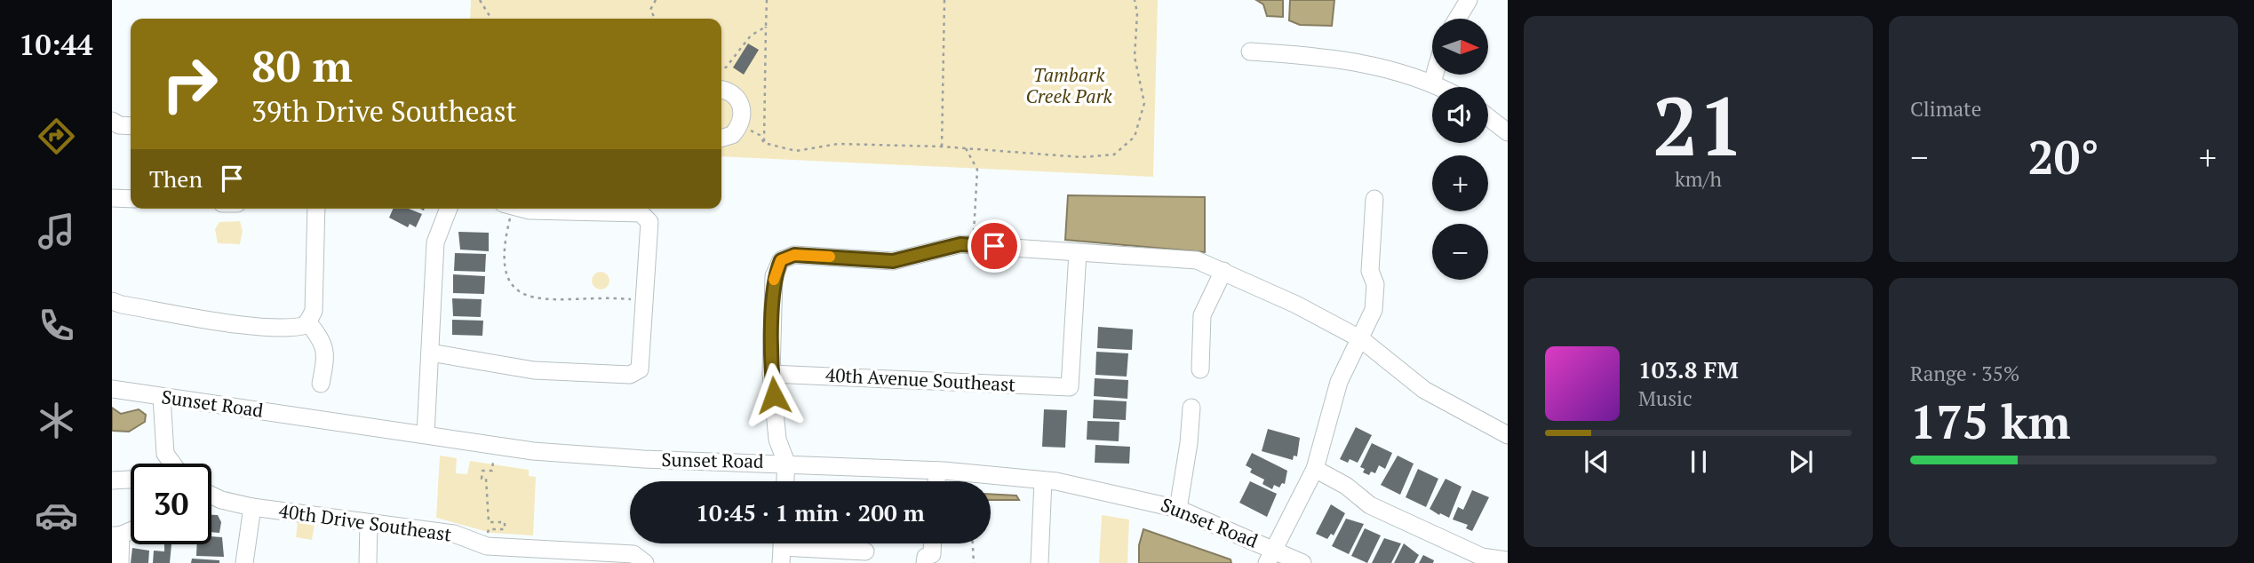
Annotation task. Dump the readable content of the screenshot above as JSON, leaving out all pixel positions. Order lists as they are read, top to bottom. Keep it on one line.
{"streets":{"street":["40th Avenue Southeast","Sunset Road","40th Drive Southeast"]},"parks":["Tambark Creek Park"],"north":"right","page":{"tabs":"10:44","tile":[["21","km/h"],"Climate",["Range · 35%","175 km"]],"map_buttons":["+","−"],"turn":["80 m","39th Drive Southeast"],"heat":["−","20°","+"],"then":"Then","song":["103.8 FM","Music"],"limit":"30","trip":"10:45 · 1 min · 200 m"}}
